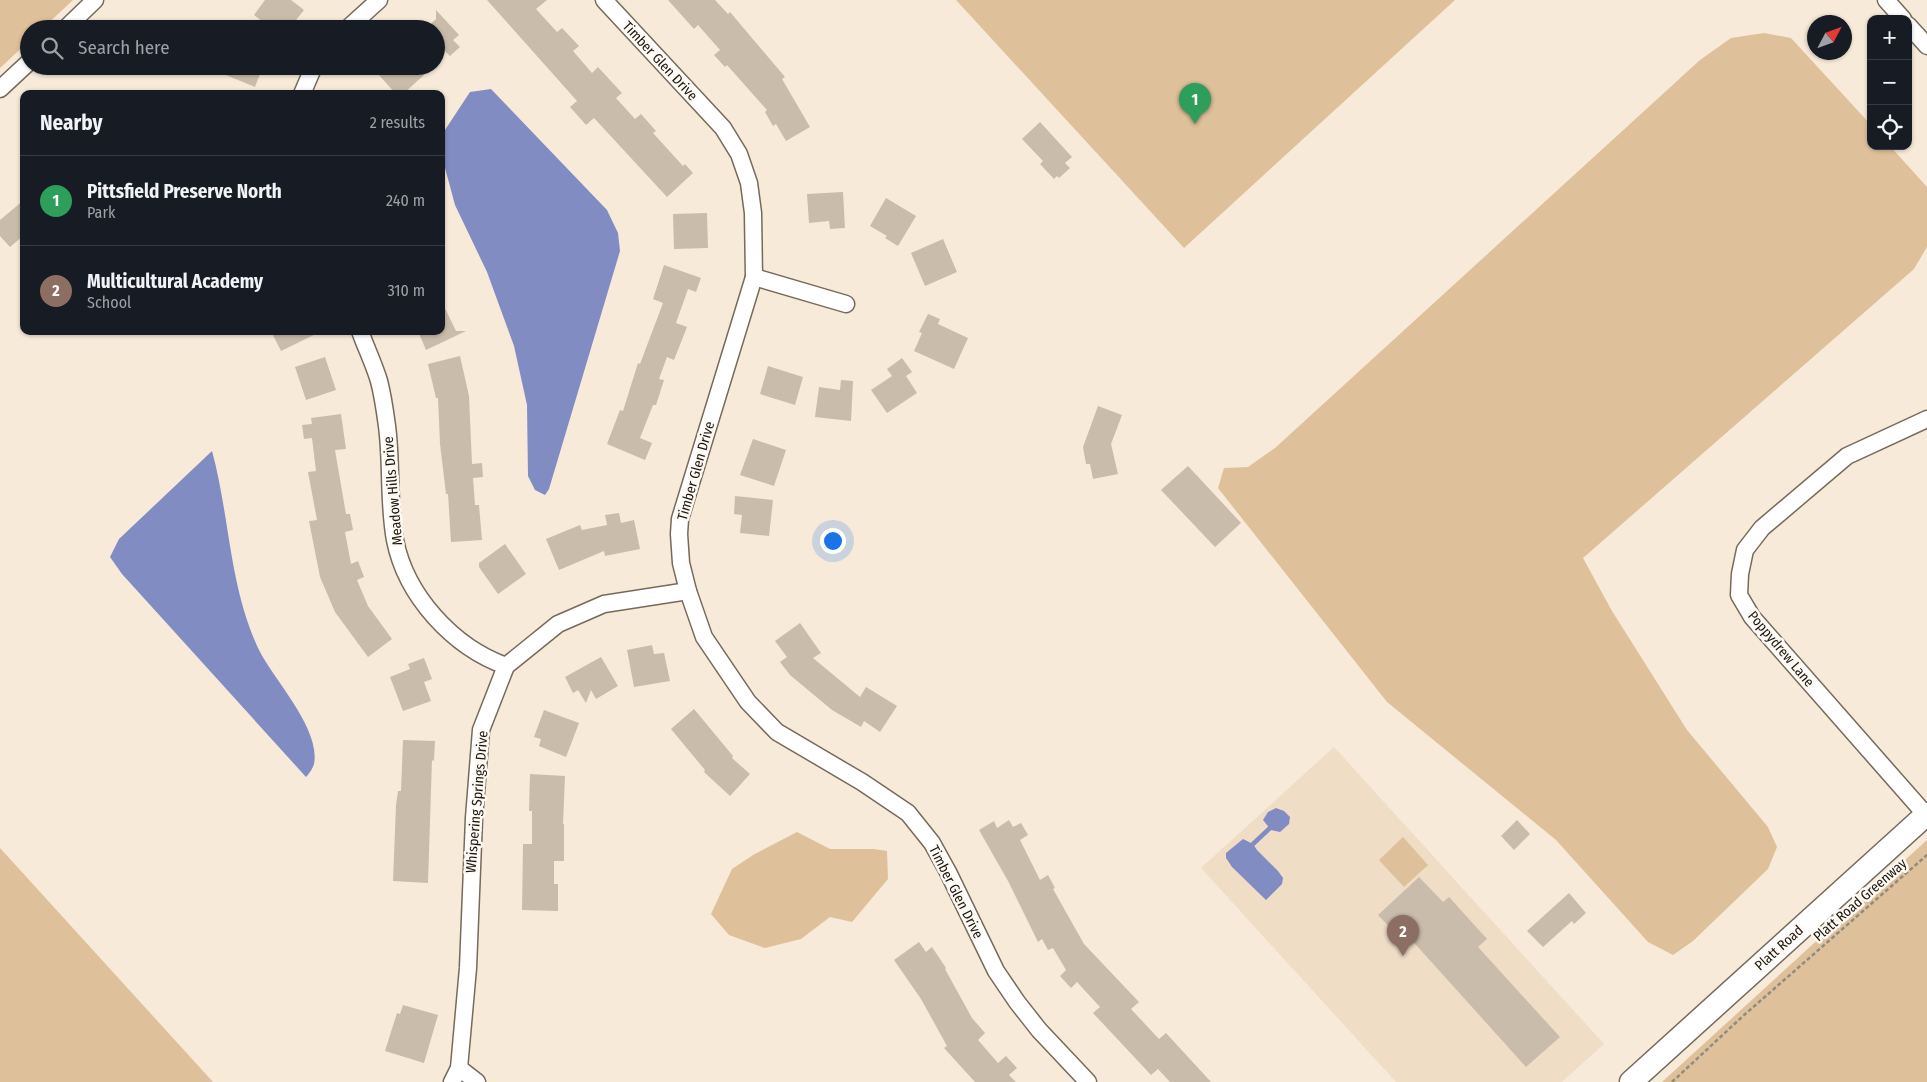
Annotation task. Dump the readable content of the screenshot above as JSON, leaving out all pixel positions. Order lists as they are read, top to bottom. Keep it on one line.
{"streets":{"main road":["Platt Road"],"street":["Timber Glen Drive","Meadow Hills Drive","Poppydrew Lane","Whispering Springs Drive"],"path":["Platt Road Greenway"]},"crossings":[["Timber Glen Drive","Whispering Springs Drive"],["Meadow Hills Drive","Whispering Springs Drive"],["Poppydrew Lane","Platt Road"]],"north":"top right","page":{"map_buttons":["+","−"],"search":"Search here","pins":["1","2"],"heading":["Nearby","2 results"],"list":[{"mark":"1","name":"Pittsfield Preserve North","note":"Park","value":"240 m"},{"mark":"2","name":"Multicultural Academy","note":"School","value":"310 m"}]}}
